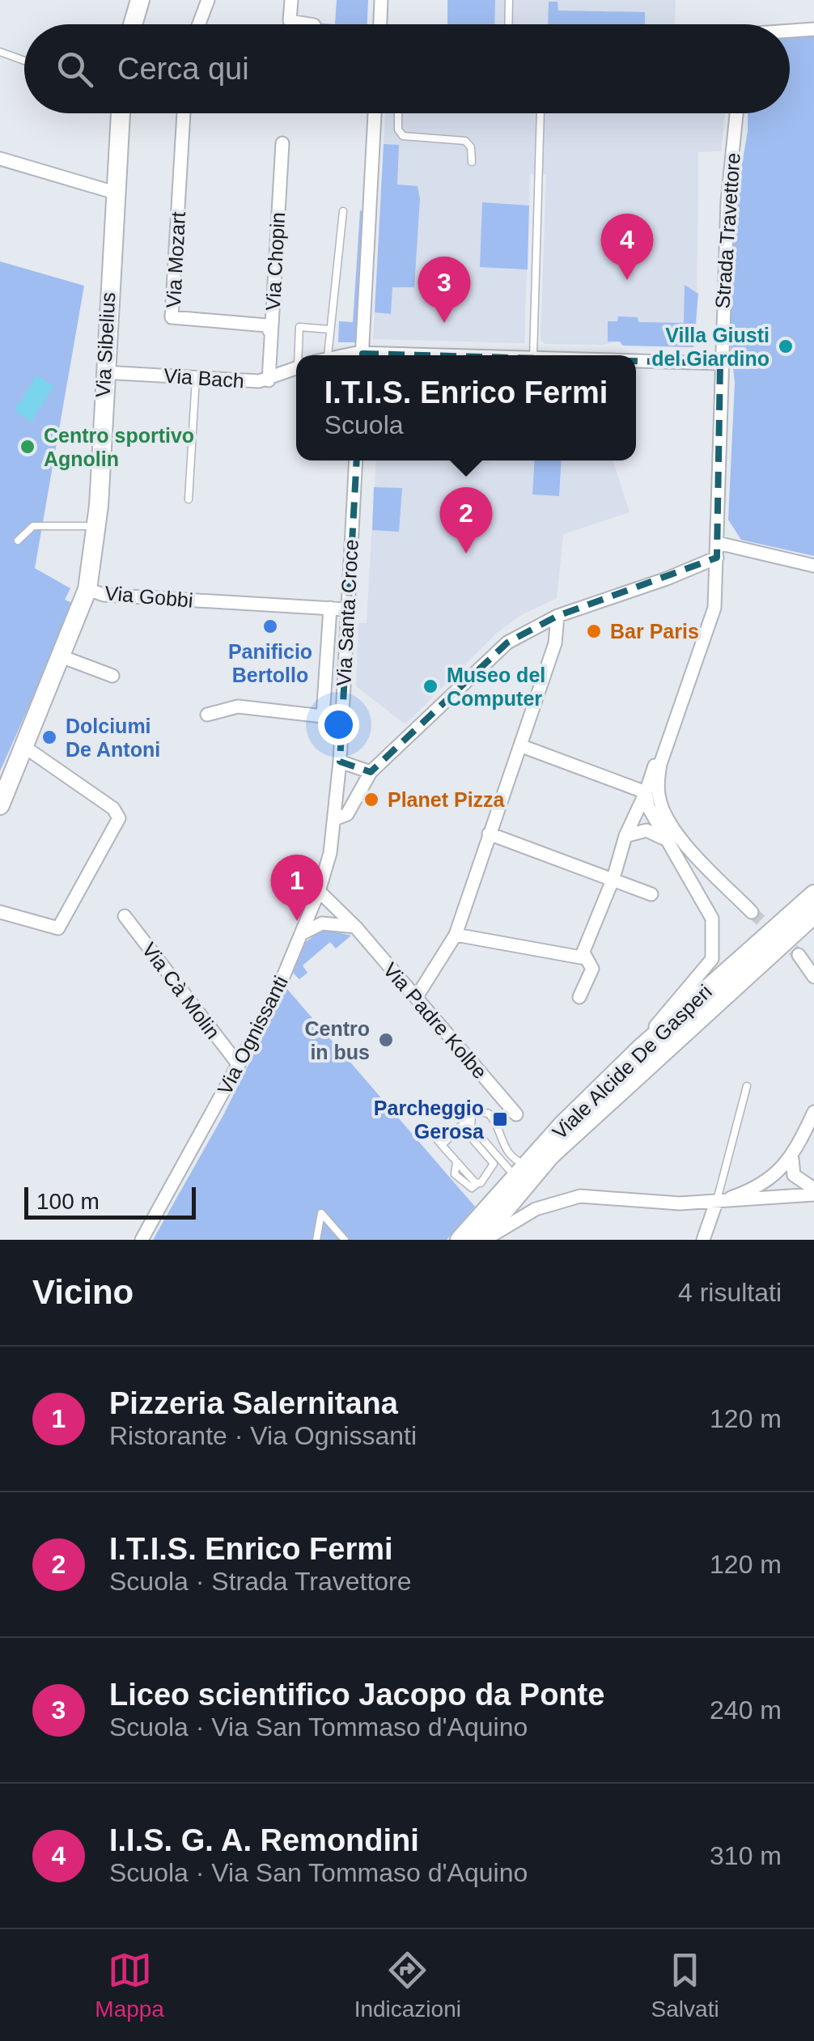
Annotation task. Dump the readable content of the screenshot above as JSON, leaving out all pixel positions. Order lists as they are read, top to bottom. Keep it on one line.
{"streets":{"main road":["Via Sibelius","Via Gobbi","Viale Alcide De Gasperi"],"street":["Strada Travettore","Via Mozart","Via Chopin","Via Bach","Via Santa Croce","Via Cà Molin","Via Padre Kolbe","Via Ognissanti"]},"crossings":[["Via Mozart","Via Chopin"],["Via Chopin","Via Bach"],["Via Sibelius","Via Bach"],["Via Sibelius","Via Gobbi"],["Via Gobbi","Via Santa Croce"],["Via Santa Croce","Via Ognissanti"],["Via Cà Molin","Via Ognissanti"],["Via Padre Kolbe","Via Ognissanti"]],"places":{"other":["Villa Giusti del Giardino","Centro sportivo Agnolin","Panificio Bertollo","Bar Paris","Museo del Computer","Dolciumi De Antoni","Planet Pizza","Centro in bus"],"transit":["Parcheggio Gerosa"]},"scale_bar":"100 m","page":{"search":"Cerca qui","pins":["4","3","2","1"],"popup":["I.T.I.S. Enrico Fermi","Scuola"],"scale":"100 m","heading":["Vicino","4 risultati"],"list":[{"mark":"1","name":"Pizzeria Salernitana","note":"Ristorante · Via Ognissanti","value":"120 m"},{"mark":"2","name":"I.T.I.S. Enrico Fermi","note":"Scuola · Strada Travettore","value":"120 m"},{"mark":"3","name":"Liceo scientifico Jacopo da Ponte","note":"Scuola · Via San Tommaso d'Aquino","value":"240 m"},{"mark":"4","name":"I.I.S. G. A. Remondini","note":"Scuola · Via San Tommaso d'Aquino","value":"310 m"}],"nav":["Mappa","Indicazioni","Salvati"]}}
